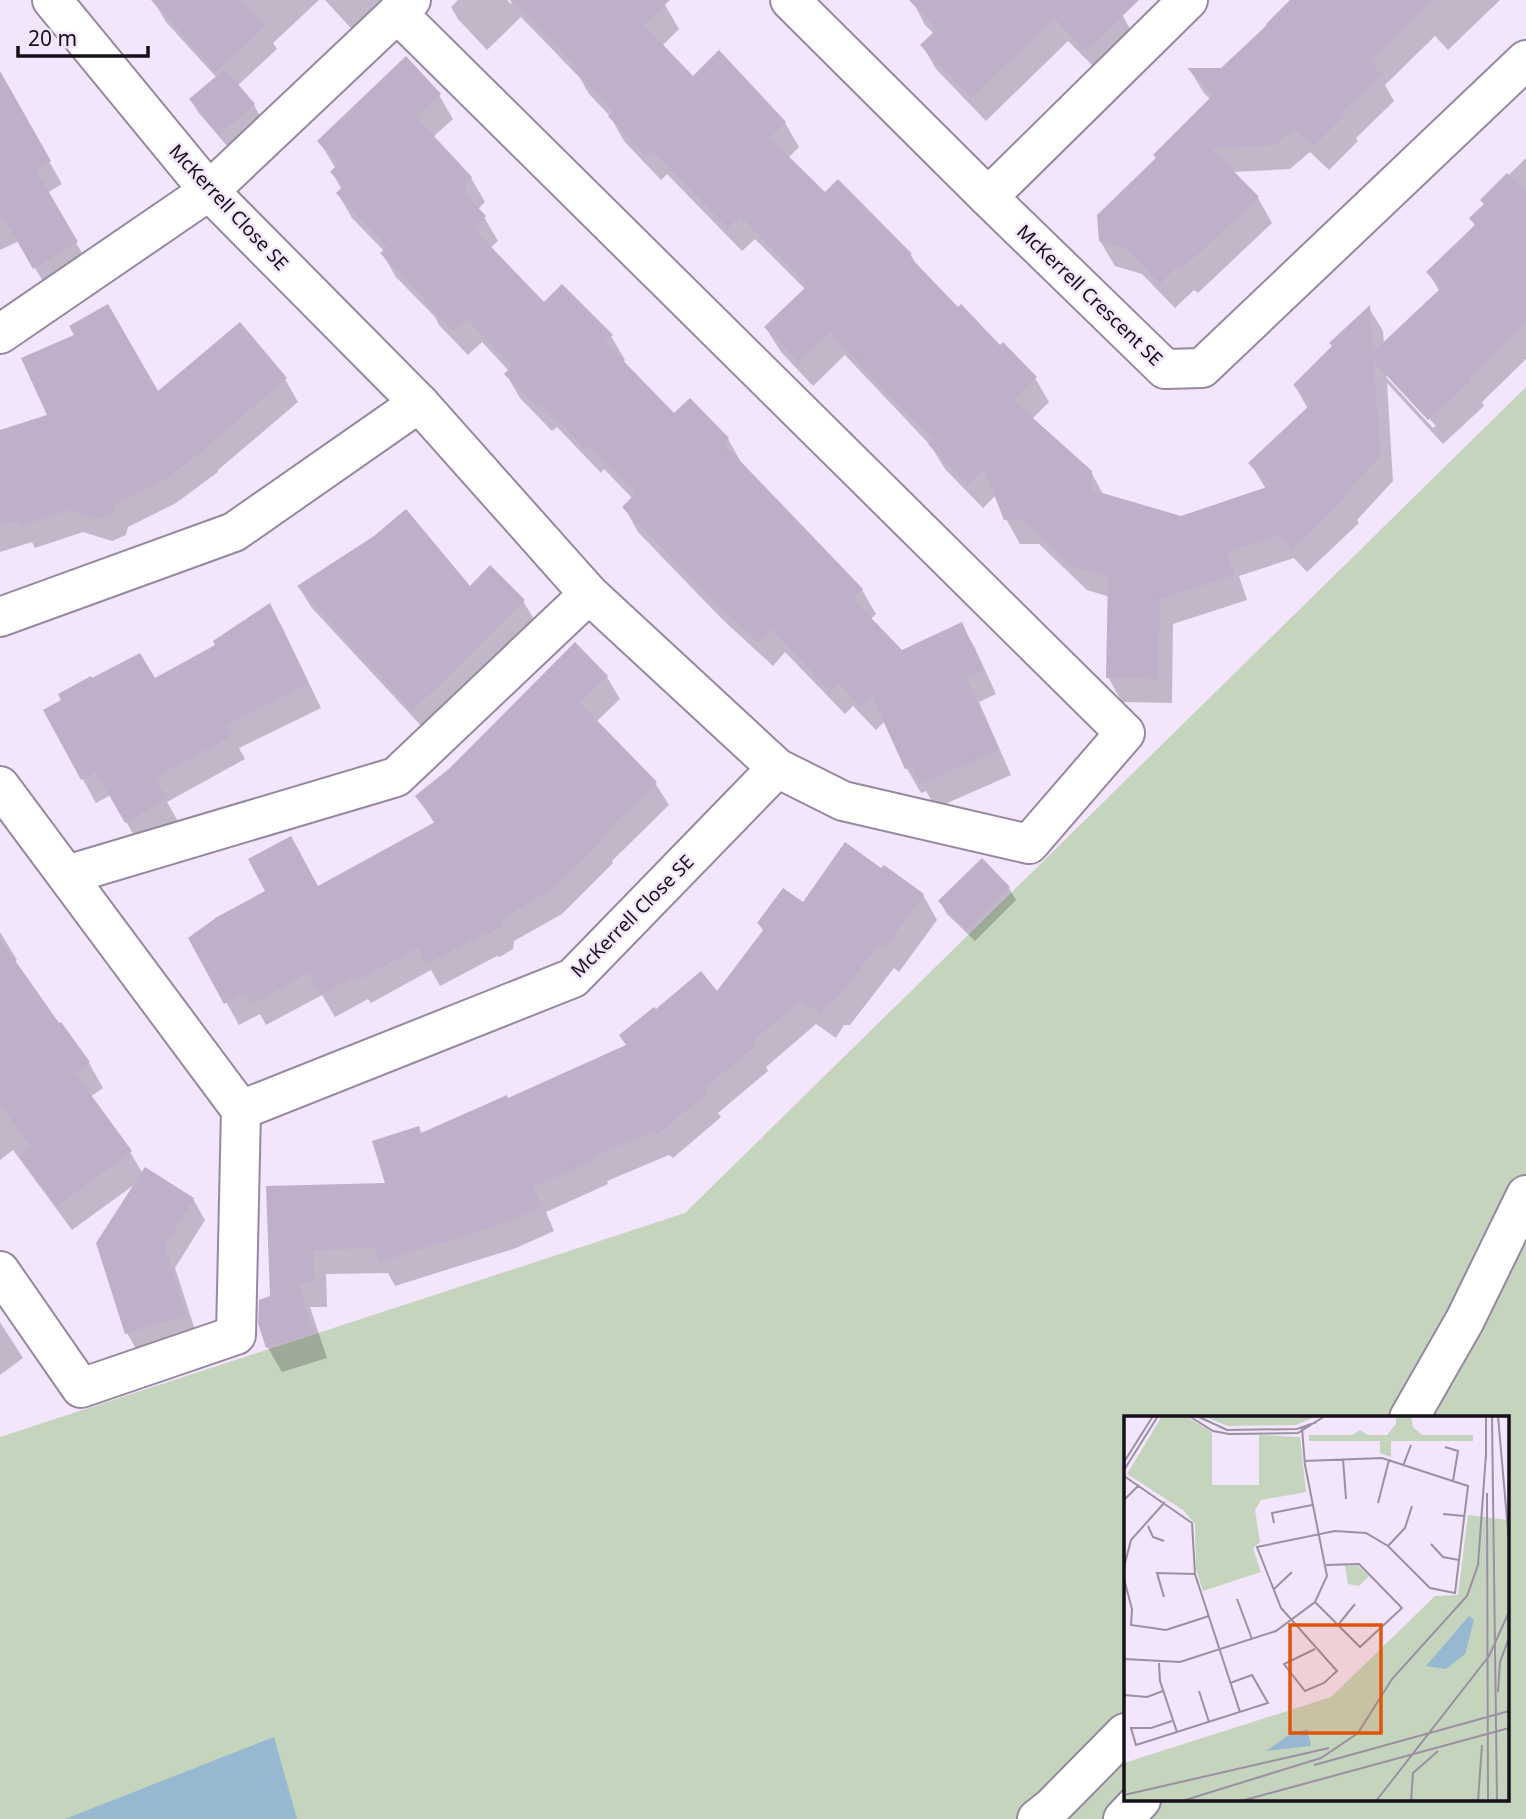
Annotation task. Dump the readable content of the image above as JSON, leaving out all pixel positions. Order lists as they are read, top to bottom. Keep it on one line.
{"streets":{"main road":["McKerrell Close SE","McKerrell Crescent SE"]},"scale_bar":"20 m"}
